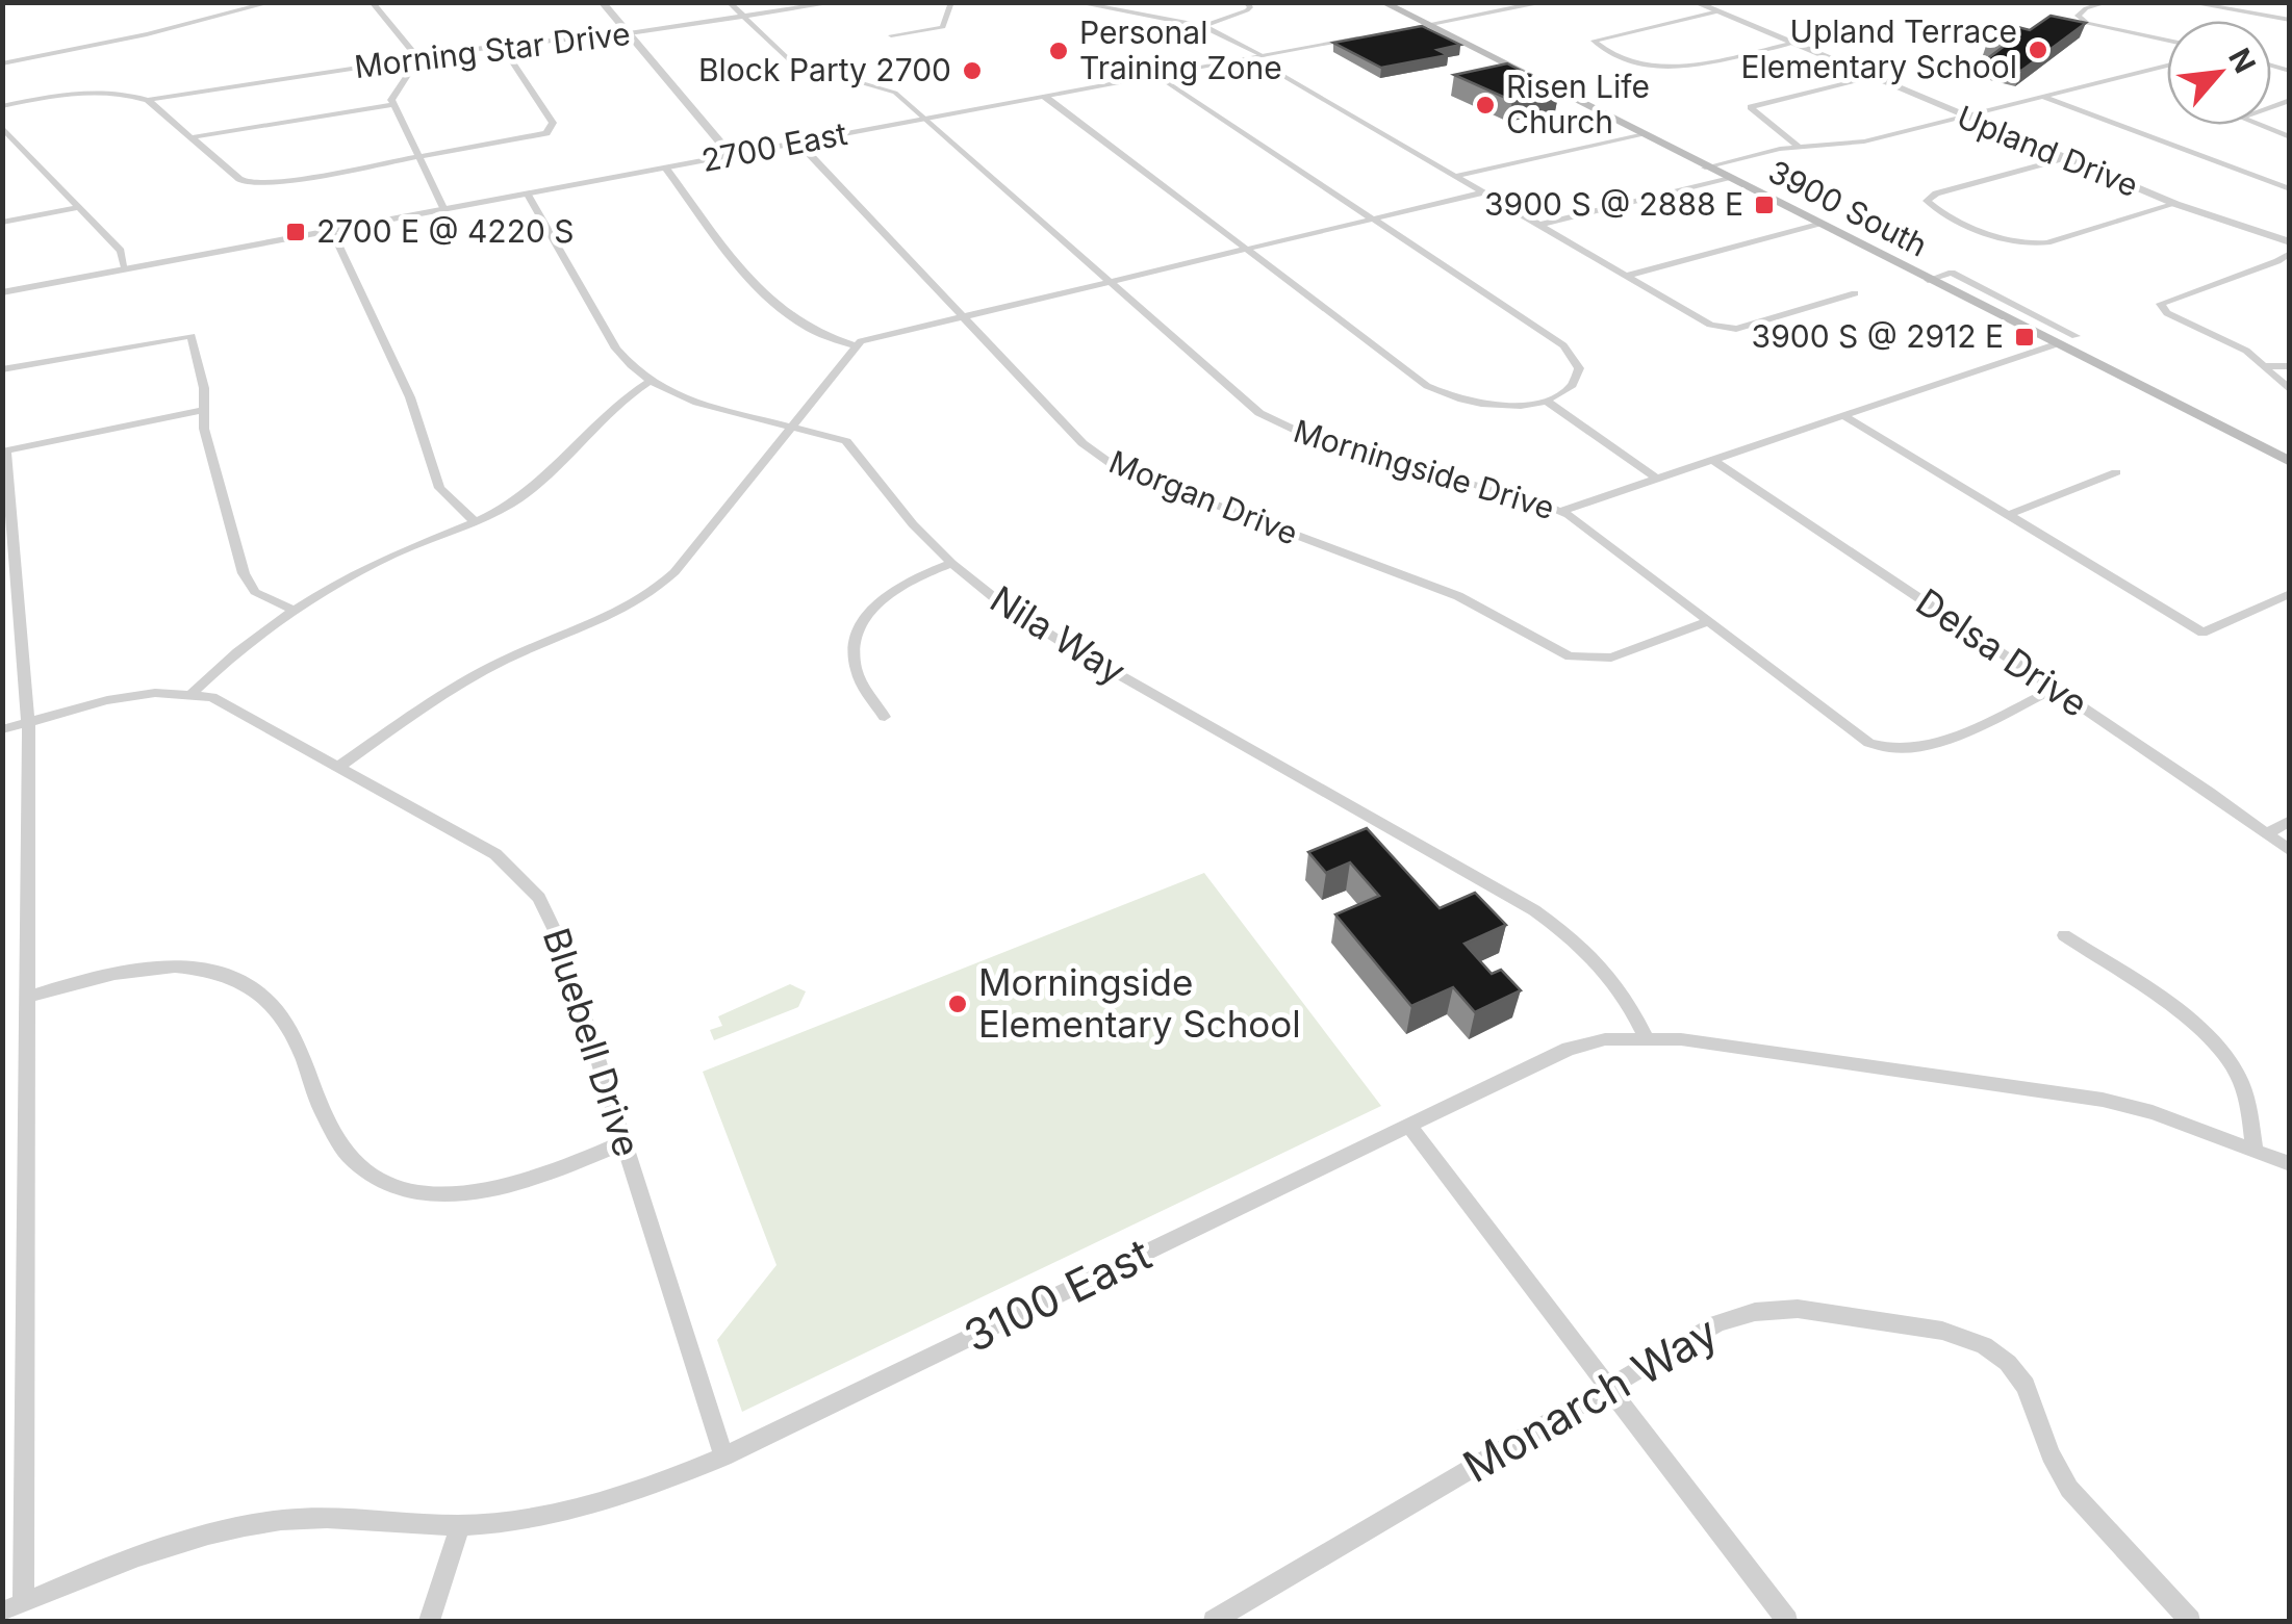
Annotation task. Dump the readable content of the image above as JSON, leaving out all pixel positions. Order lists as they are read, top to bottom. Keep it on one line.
{"streets":{"main road":["3900 South"],"street":["Morning Star Drive","2700 East","Upland Drive","Morningside Drive","Morgan Drive","Nila Way","Delsa Drive","Bluebell Drive","3100 East","Monarch Way"]},"crossings":[["Morning Star Drive","Morningside Drive"],["2700 East","Morningside Drive"],["2700 East","Morgan Drive"],["2700 East","Nila Way"],["Morningside Drive","Morgan Drive"],["Morningside Drive","Delsa Drive"],["Nila Way","3100 East"],["Bluebell Drive","3100 East"]],"places":{"other":["Upland Terrace Elementary School","Personal Training Zone","Block Party 2700","Risen Life Church","Morningside Elementary School"],"transit":["3900 S @ 2888 E","2700 E @ 4220 S","3900 S @ 2912 E"]},"north":"top right"}
